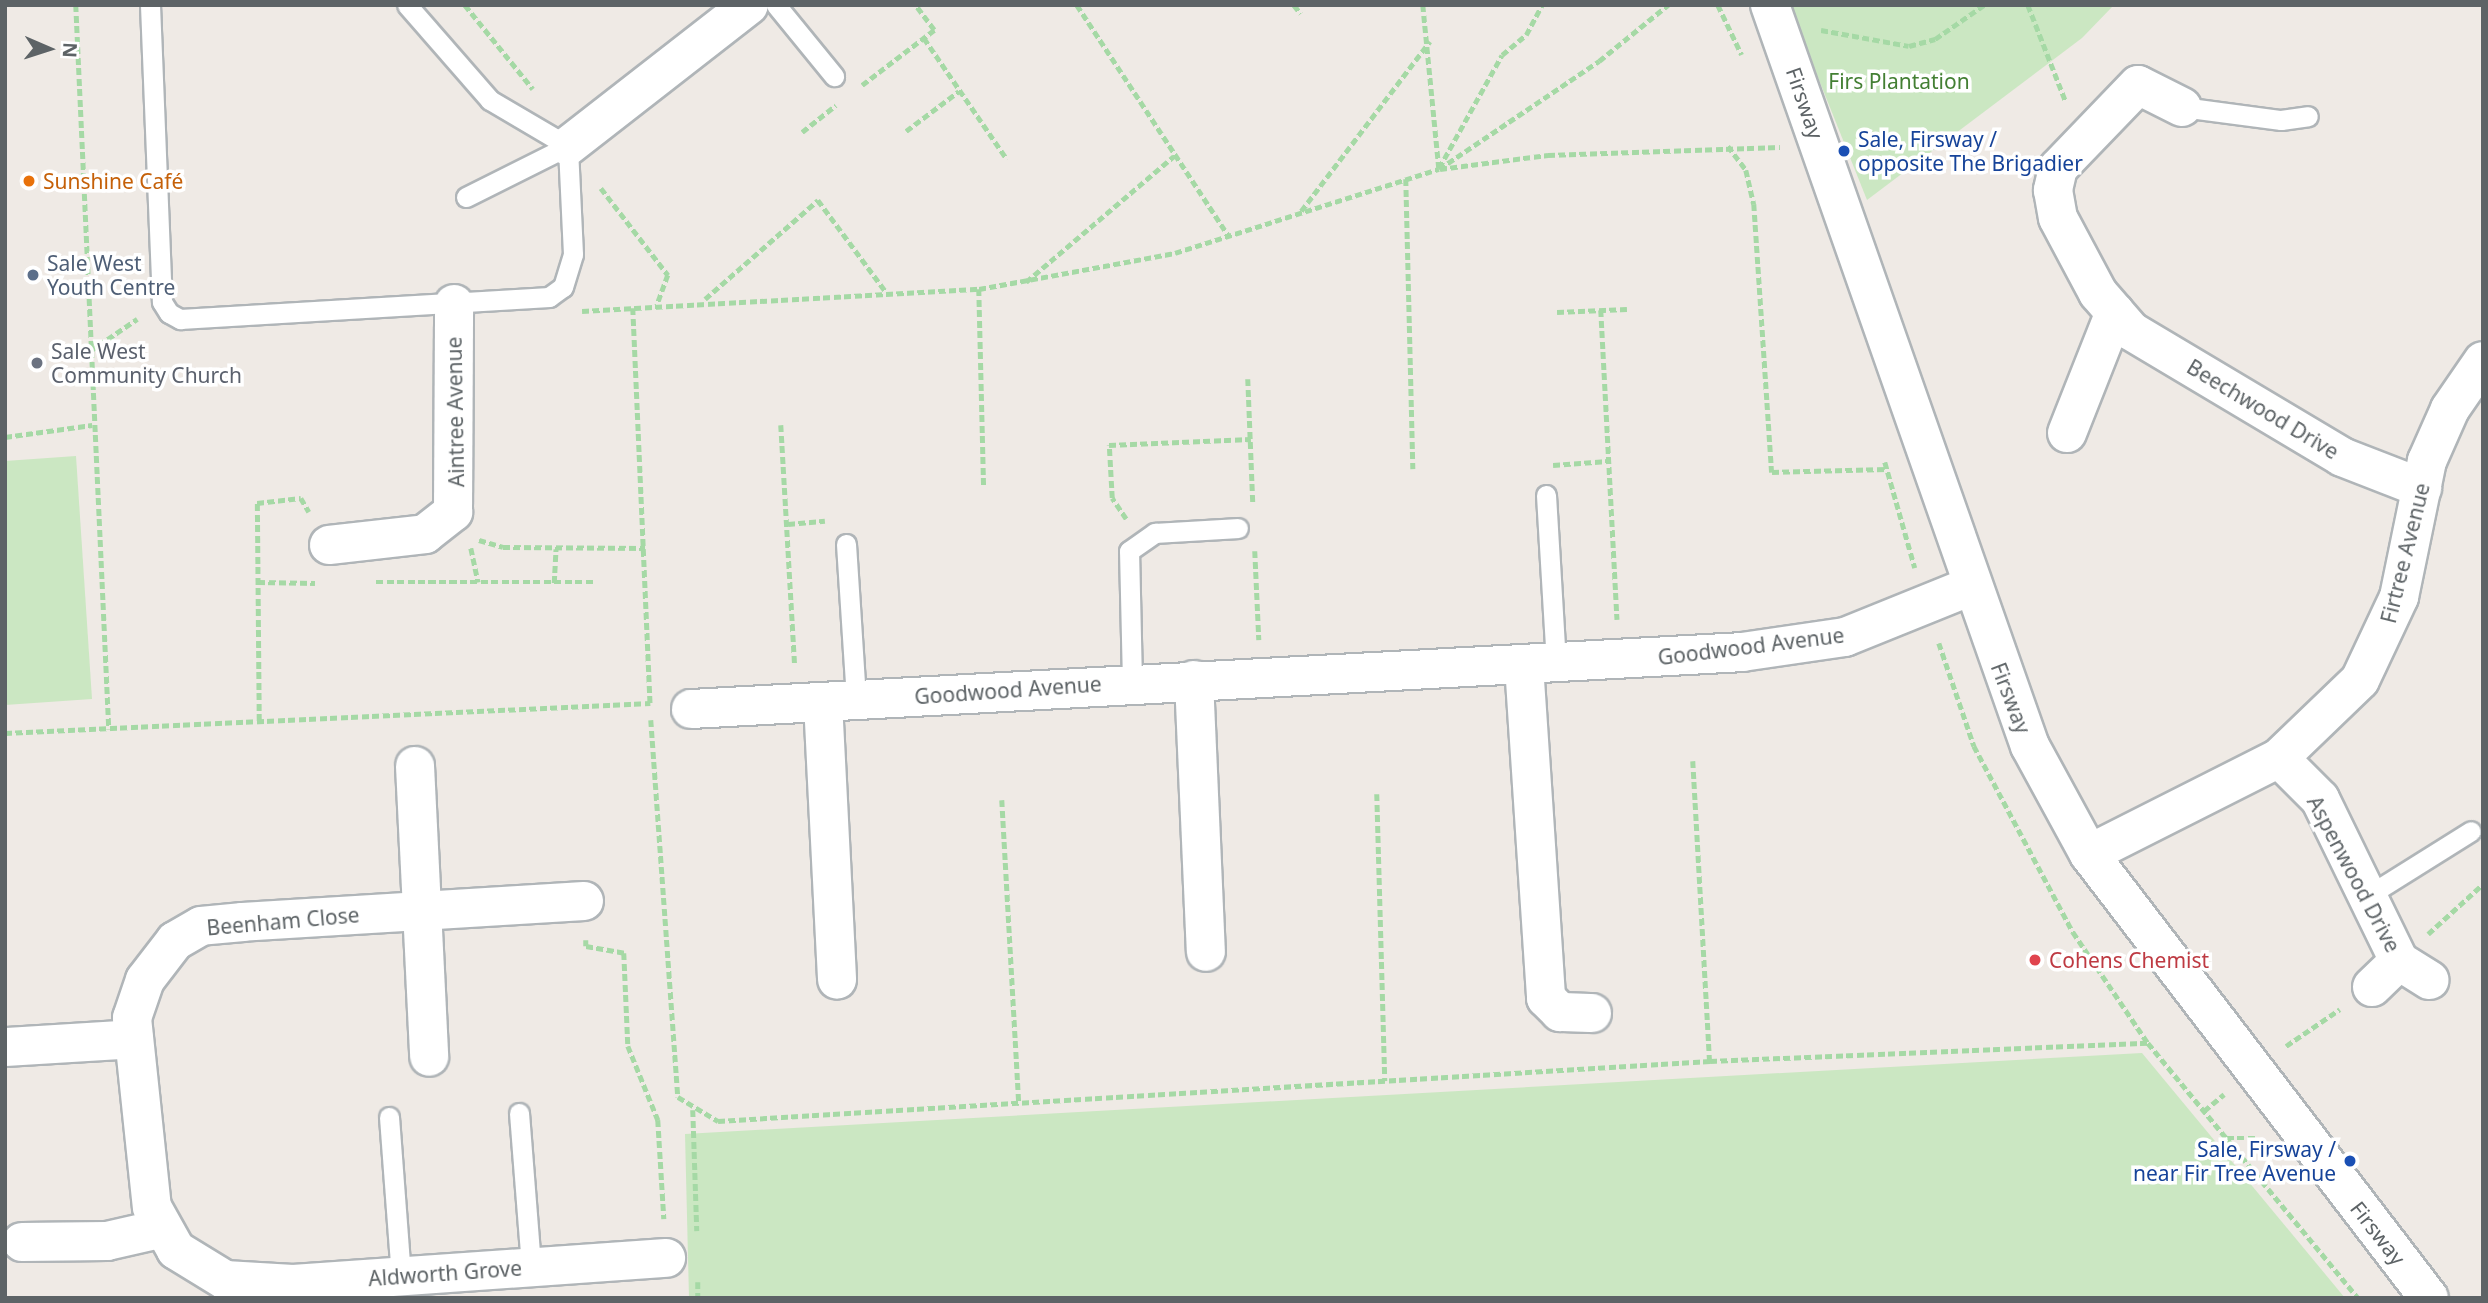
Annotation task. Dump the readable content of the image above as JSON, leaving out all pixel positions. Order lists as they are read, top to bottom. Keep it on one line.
{"streets":{"street":["Firsway","Beechwood Drive","Aintree Avenue","Firtree Avenue","Goodwood Avenue","Aspenwood Drive","Beenham Close","Aldworth Grove"]},"crossings":[["Firsway","Firtree Avenue"],["Firsway","Goodwood Avenue"],["Beechwood Drive","Firtree Avenue"],["Firtree Avenue","Aspenwood Drive"]],"parks":["Firs Plantation"],"places":["Sale, Firsway / opposite The Brigadier","Sunshine Café","Sale West Youth Centre","Sale West Community Church","Cohens Chemist","Sale, Firsway / near Fir Tree Avenue"],"north":"right"}
